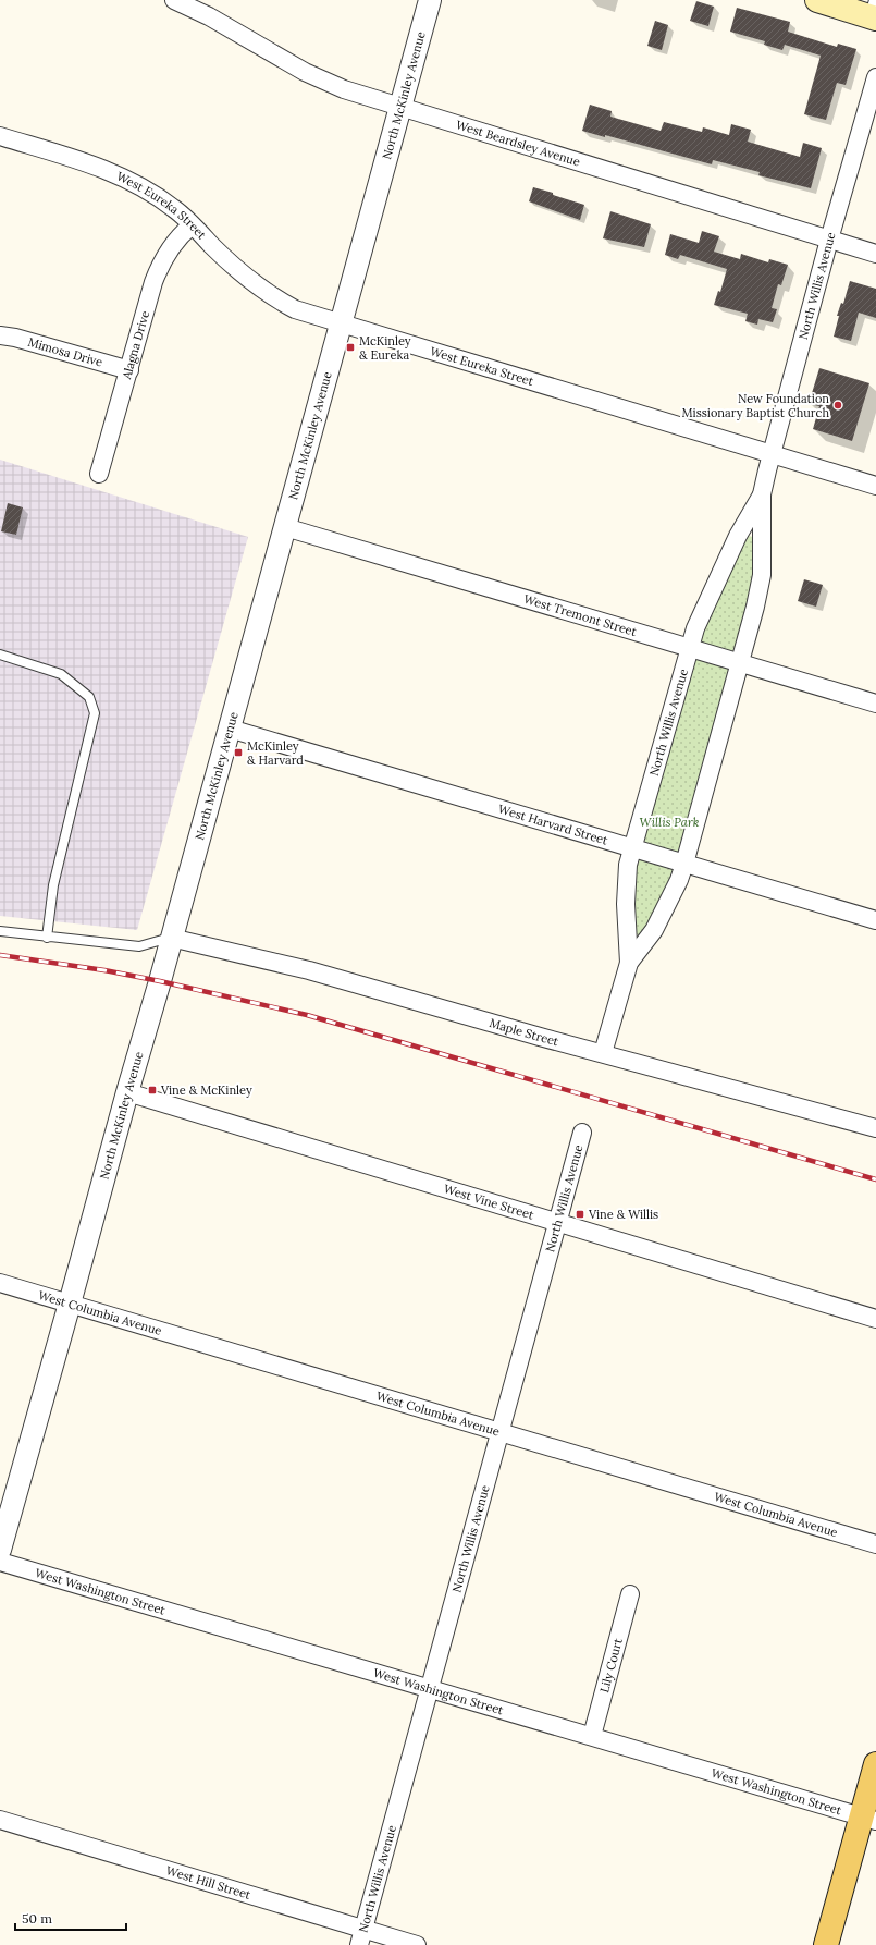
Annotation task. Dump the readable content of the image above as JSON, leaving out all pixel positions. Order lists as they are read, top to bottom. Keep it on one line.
{"streets":{"street":["North McKinley Avenue","West Beardsley Avenue","West Eureka Street","North Willis Avenue","Alagna Drive","Mimosa Drive","West Tremont Street","West Harvard Street","Maple Street","West Vine Street","West Columbia Avenue","West Washington Street","Lily Court","West Hill Street"]},"crossings":[["North McKinley Avenue","West Beardsley Avenue"],["North McKinley Avenue","West Eureka Street"],["North McKinley Avenue","West Tremont Street"],["North McKinley Avenue","West Harvard Street"],["North McKinley Avenue","Maple Street"],["North McKinley Avenue","West Vine Street"],["North McKinley Avenue","West Columbia Avenue"],["West Beardsley Avenue","North Willis Avenue"],["West Eureka Street","North Willis Avenue"],["West Eureka Street","Alagna Drive"],["North Willis Avenue","West Tremont Street"],["North Willis Avenue","West Harvard Street"],["North Willis Avenue","Maple Street"],["North Willis Avenue","West Vine Street"],["North Willis Avenue","West Columbia Avenue"],["North Willis Avenue","West Washington Street"],["North Willis Avenue","West Hill Street"],["Alagna Drive","Mimosa Drive"],["West Washington Street","Lily Court"]],"parks":["Willis Park"],"places":{"transit":["McKinley & Eureka","McKinley & Harvard","Vine & McKinley","Vine & Willis"],"other":["New Foundation Missionary Baptist Church"]},"scale_bar":"50 m"}
